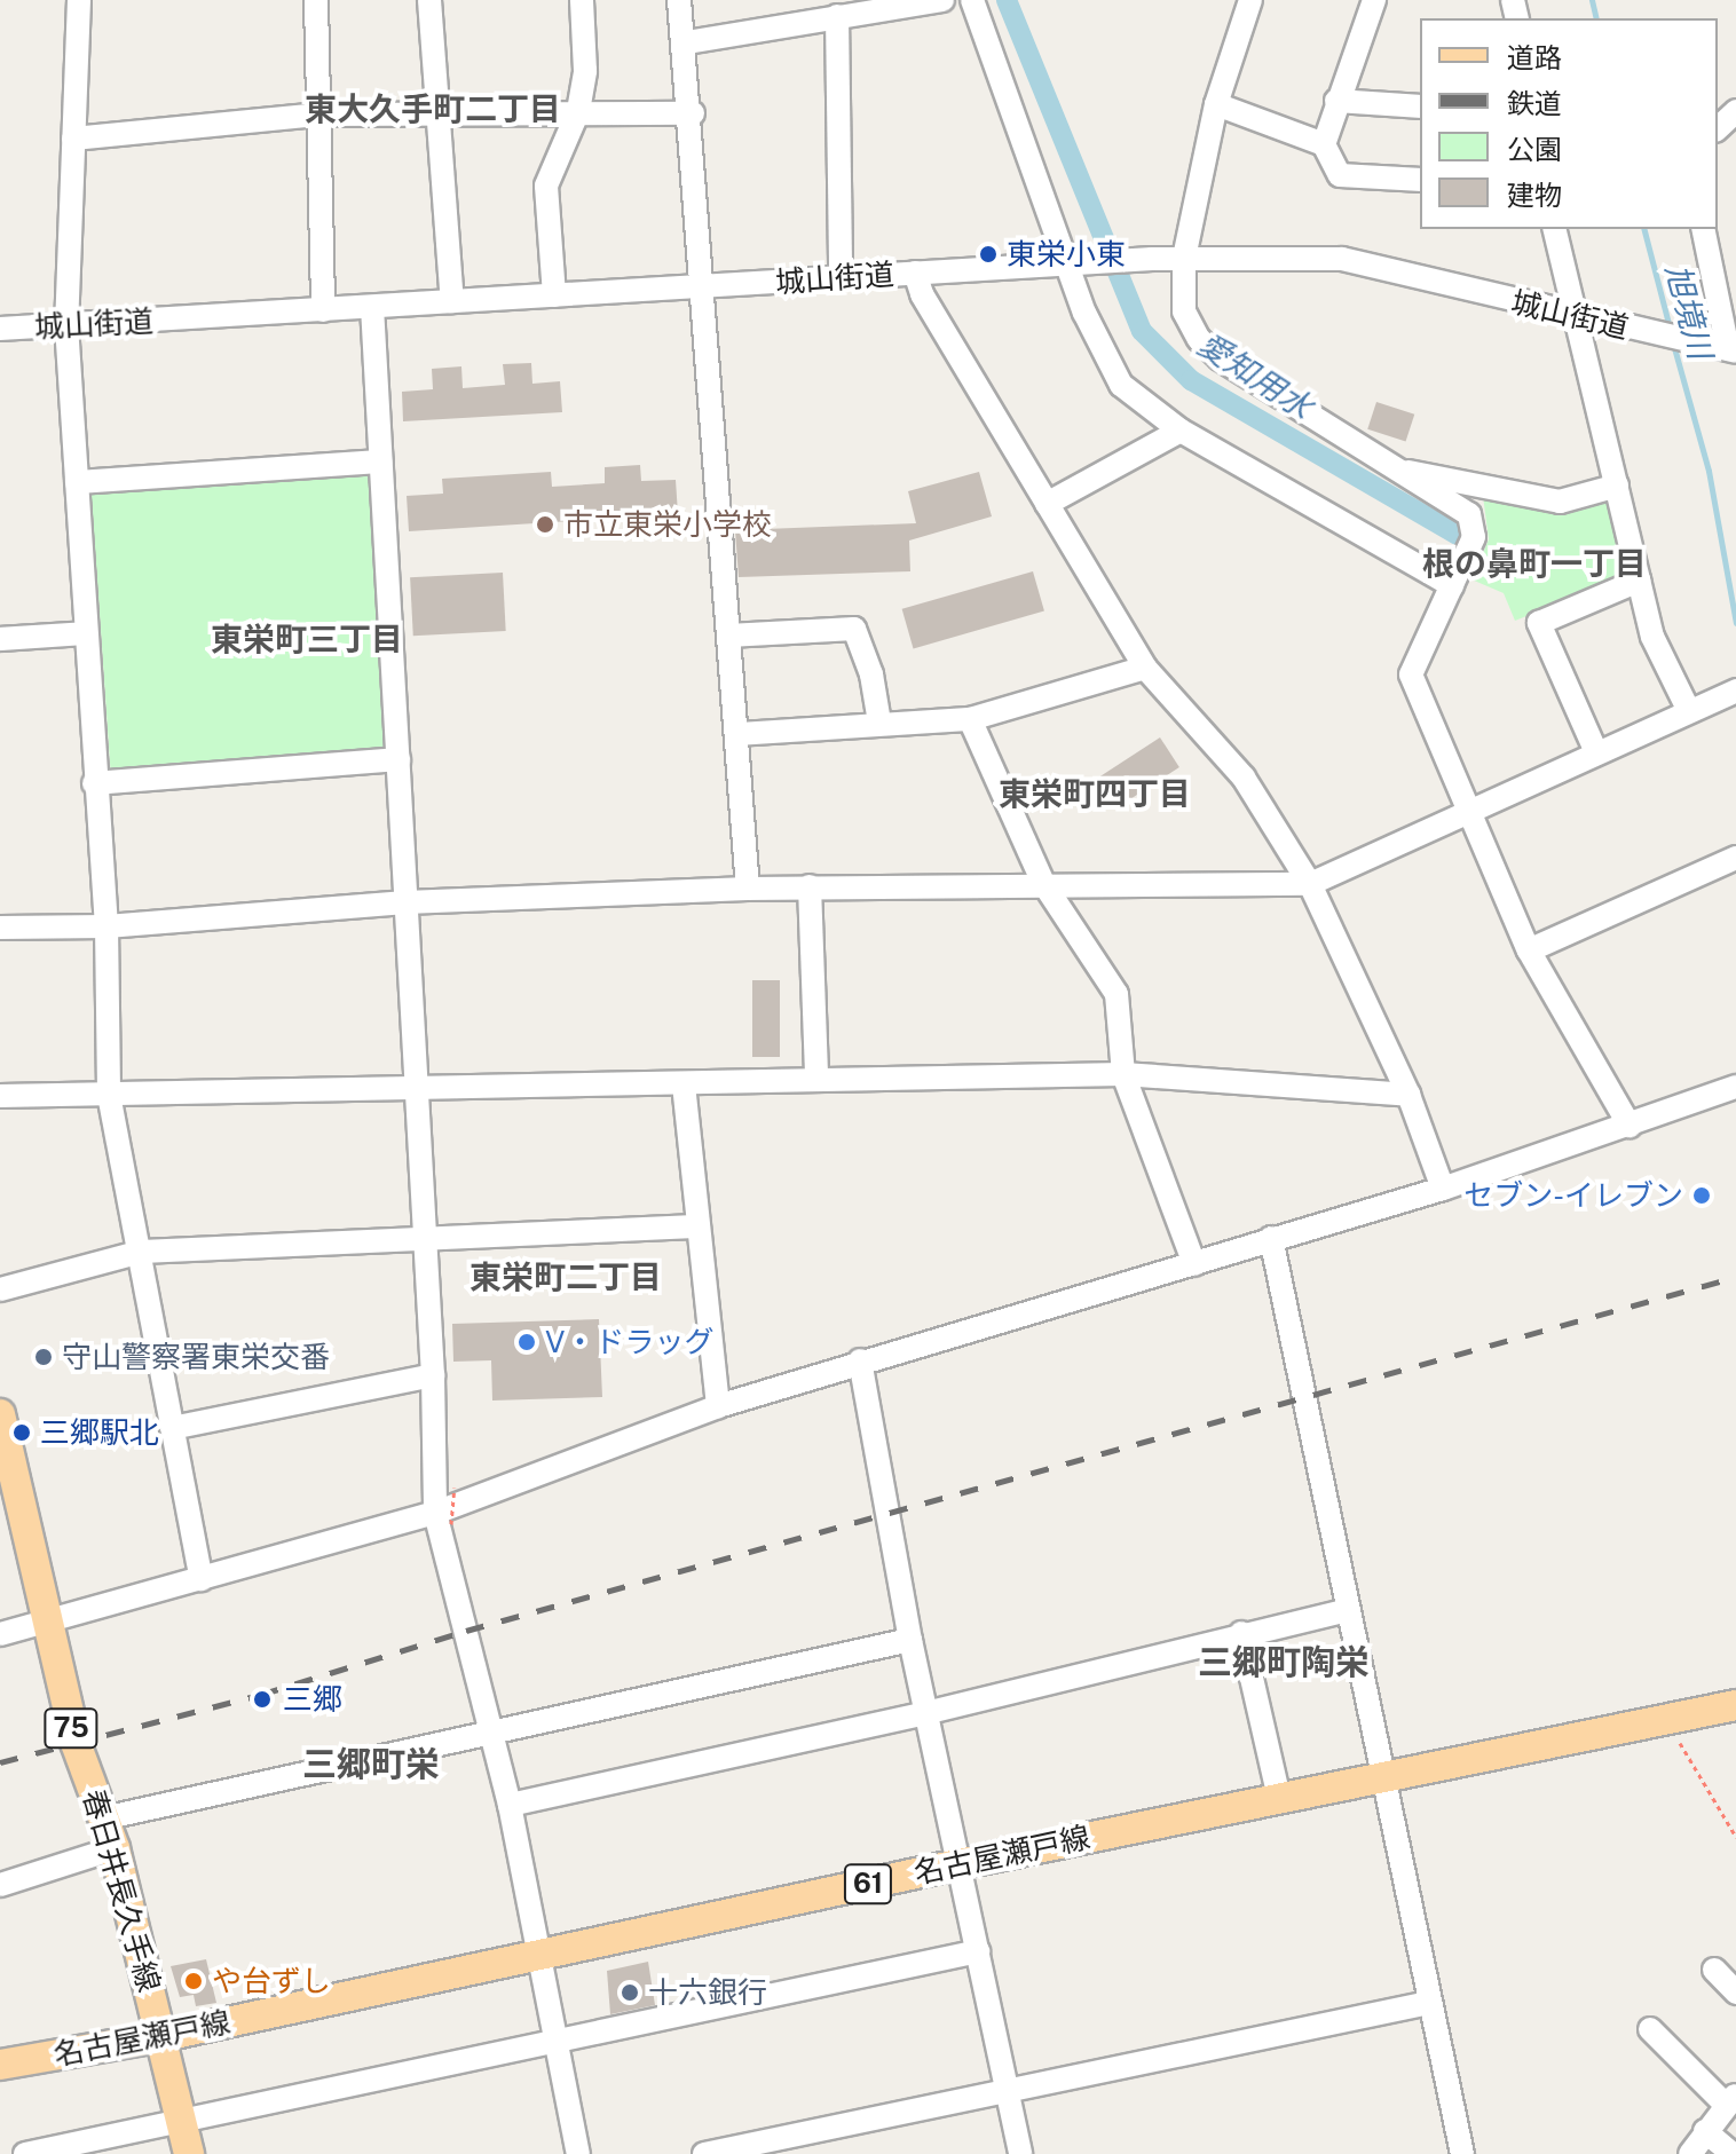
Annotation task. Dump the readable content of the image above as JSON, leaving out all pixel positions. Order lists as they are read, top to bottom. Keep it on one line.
{"streets":{"main road":["75","名古屋瀬戸線","61","春日井長久手線"],"street":["城山街道"]},"crossings":[["名古屋瀬戸線","春日井長久手線"]],"districts":["東大久手町二丁目","根の鼻町一丁目","東栄町三丁目","東栄町四丁目","東栄町二丁目","三郷町陶栄","三郷町栄"],"water":["旭境川","愛知用水"],"places":["東栄小東","市立東栄小学校","セブン-イレブン","V・ドラッグ","守山警察署東栄交番","三郷駅北","三郷","や台ずし","十六銀行"],"legend":["道路","鉄道","公園","建物"]}
